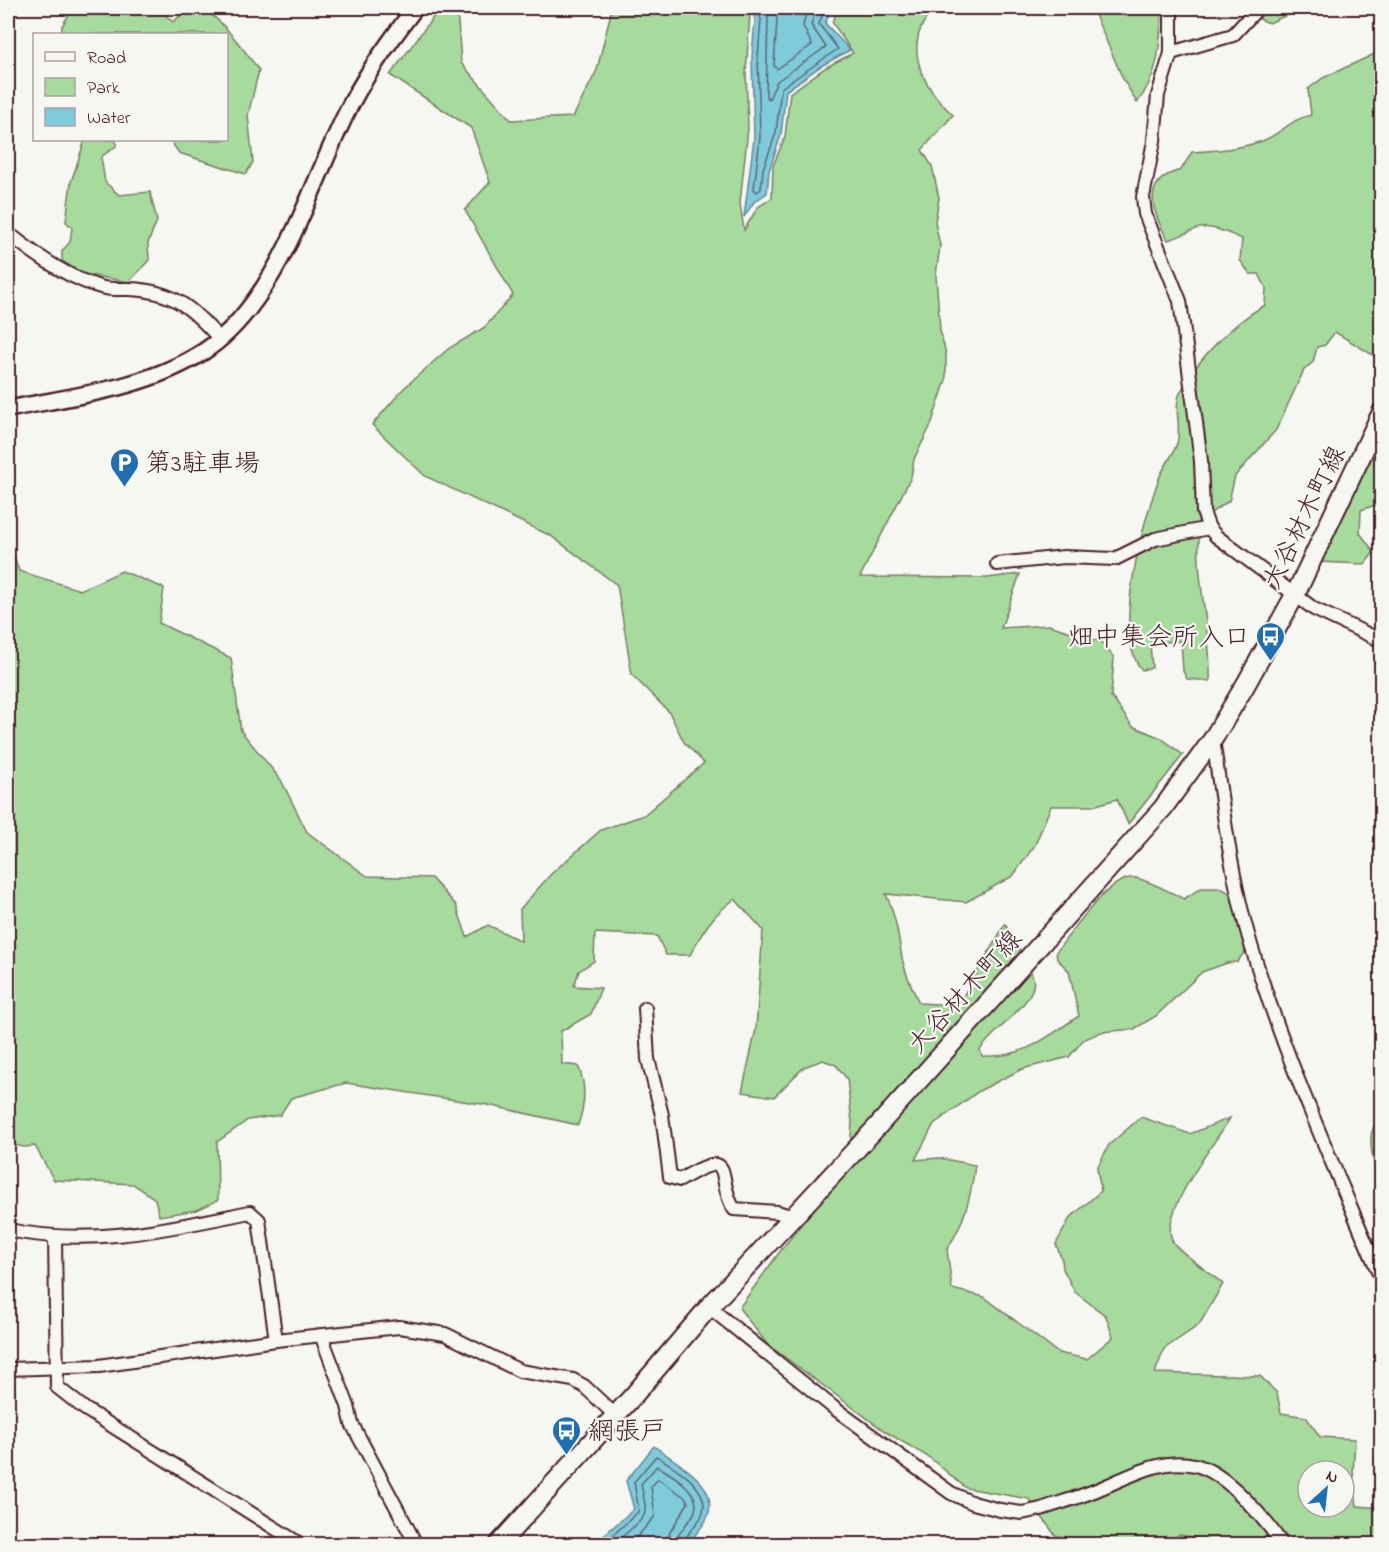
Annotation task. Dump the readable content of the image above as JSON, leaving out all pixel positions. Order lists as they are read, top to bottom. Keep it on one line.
{"streets":{"main road":["大谷材木町線"]},"places":{"parking":["第3駐車場"],"bus stop":["畑中集会所入口","網張戸"]},"legend":["Road","Park","Water"],"north":"top right"}
